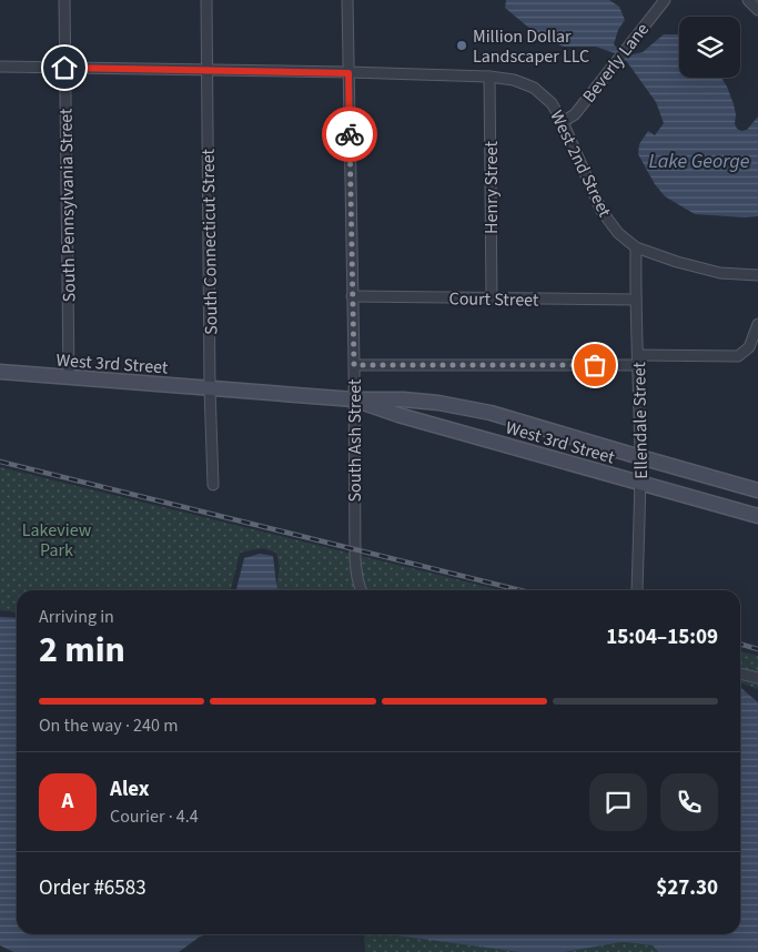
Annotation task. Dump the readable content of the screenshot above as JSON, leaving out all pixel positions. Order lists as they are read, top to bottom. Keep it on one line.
{"streets":{"street":["Beverly Lane","West 2nd Street","Henry Street","South Pennsylvania Street","South Connecticut Street","Court Street","West 3rd Street","Ellendale Street","South Ash Street"]},"crossings":[["Beverly Lane","West 2nd Street"],["West 2nd Street","Henry Street"],["West 2nd Street","South Pennsylvania Street"],["West 2nd Street","South Connecticut Street"],["West 2nd Street","Ellendale Street"],["West 2nd Street","South Ash Street"],["Henry Street","Court Street"],["South Pennsylvania Street","West 3rd Street"],["South Connecticut Street","West 3rd Street"],["Court Street","Ellendale Street"],["Court Street","South Ash Street"],["West 3rd Street","Ellendale Street"],["West 3rd Street","South Ash Street"]],"water":["Lake George"],"parks":["Lakeview Park"],"places":["Million Dollar Landscaper LLC"],"page":{"heading":["2 min","Arriving in","15:04–15:09"],"panel":["Alex","Courier · 4.4","Order #6583","$27.30"],"bar":"On the way · 240 m","round":"A"}}
